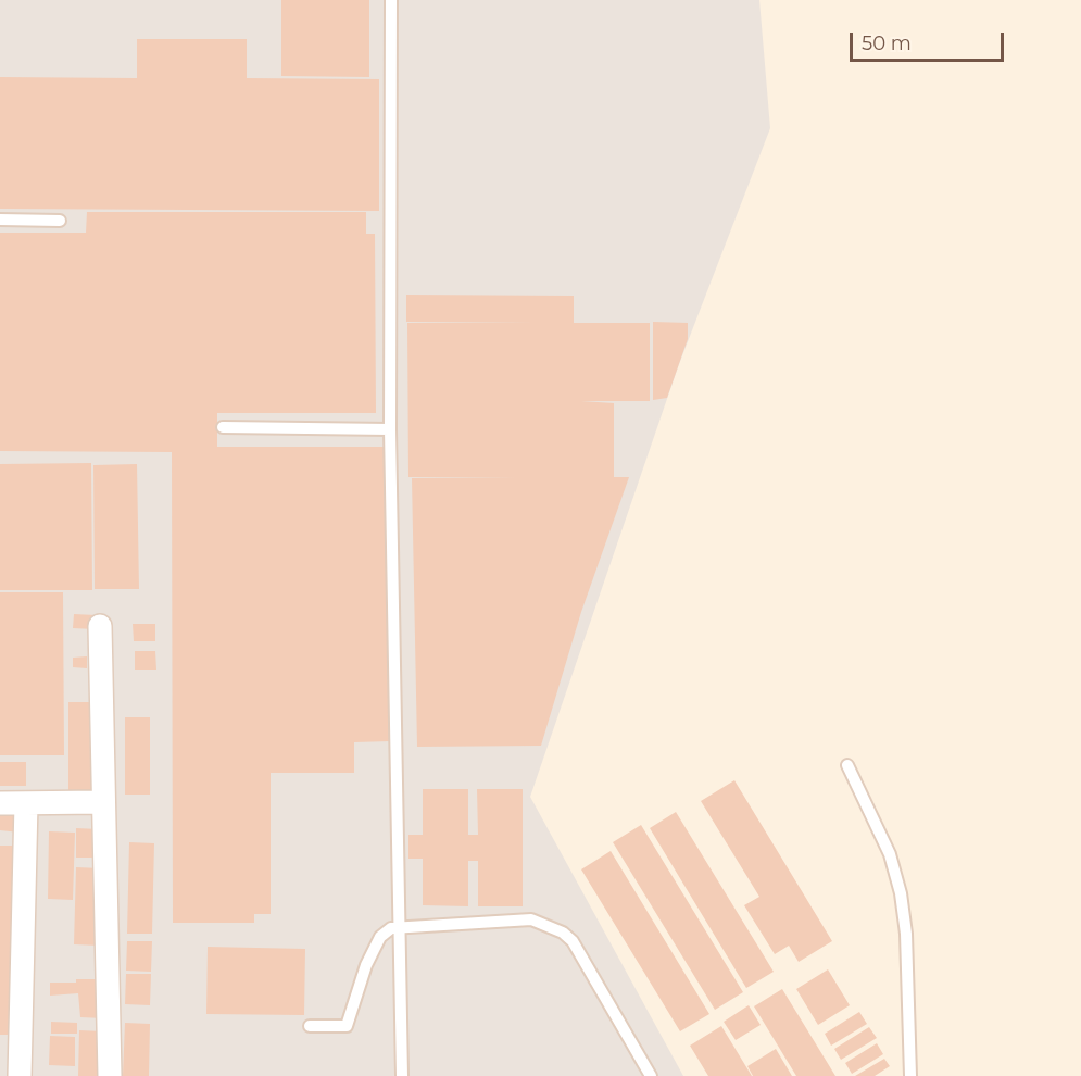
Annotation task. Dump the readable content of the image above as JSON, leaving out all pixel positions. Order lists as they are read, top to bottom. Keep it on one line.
{"scale_bar":"50 m"}
